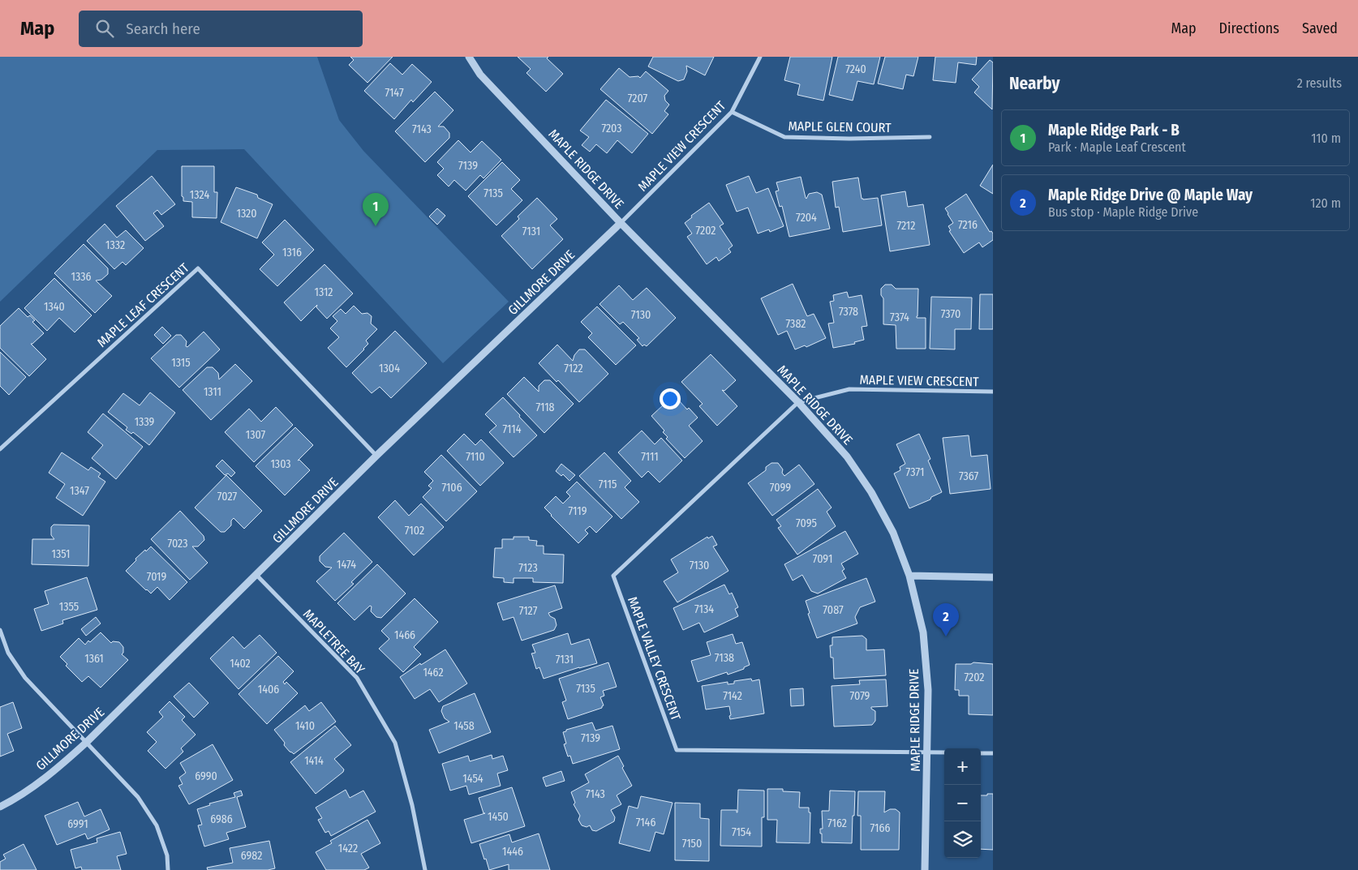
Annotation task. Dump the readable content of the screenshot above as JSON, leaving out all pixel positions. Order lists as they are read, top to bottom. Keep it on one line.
{"streets":{"street":["MAPLE GLEN COURT","MAPLE VIEW CRESCENT","MAPLE RIDGE DRIVE","GILLMORE DRIVE","MAPLE LEAF CRESCENT","MAPLETREE BAY","MAPLE VALLEY CRESCENT"]},"crossings":[["MAPLE GLEN COURT","MAPLE VIEW CRESCENT"],["MAPLE VIEW CRESCENT","MAPLE RIDGE DRIVE"],["MAPLE VIEW CRESCENT","GILLMORE DRIVE"],["MAPLE VIEW CRESCENT","MAPLE VALLEY CRESCENT"],["MAPLE RIDGE DRIVE","GILLMORE DRIVE"],["MAPLE RIDGE DRIVE","MAPLE VALLEY CRESCENT"],["GILLMORE DRIVE","MAPLE LEAF CRESCENT"],["GILLMORE DRIVE","MAPLETREE BAY"]],"house_numbers":["7240","7147","7207","7203","7143","7139","7135","1324","1320","7204","7216","7212","7202","7131","1332","1316","1336","1312","1340","7378","7370","7130","7374","7382","1315","1304","7122","1311","7118","1339","7114","1307","7110","7111","1303","7371","7367","7115","7106","7099","1347","7027","7119","7095","7102","7023","1351","7091","1474","7130","7123","7019","1355","7134","7087","7127","1466","7138","1361","7131","1402","1462","7202","7135","1406","7142","7079","1410","1458","7139","1414","6990","1454","7143","1450","6986","7146","7162","6991","7166","7154","7150","1422","1446","6982"],"page":{"header":"Map","search":"Search here","nav":["Map","Directions","Saved"],"heading":["Nearby","2 results"],"list":[{"mark":"1","name":"Maple Ridge Park - B","note":"Park · Maple Leaf Crescent","value":"110 m"},{"mark":"2","name":"Maple Ridge Drive @ Maple Way","note":"Bus stop · Maple Ridge Drive","value":"120 m"}],"pins":["1","2"],"map_buttons":["+","−"]}}
